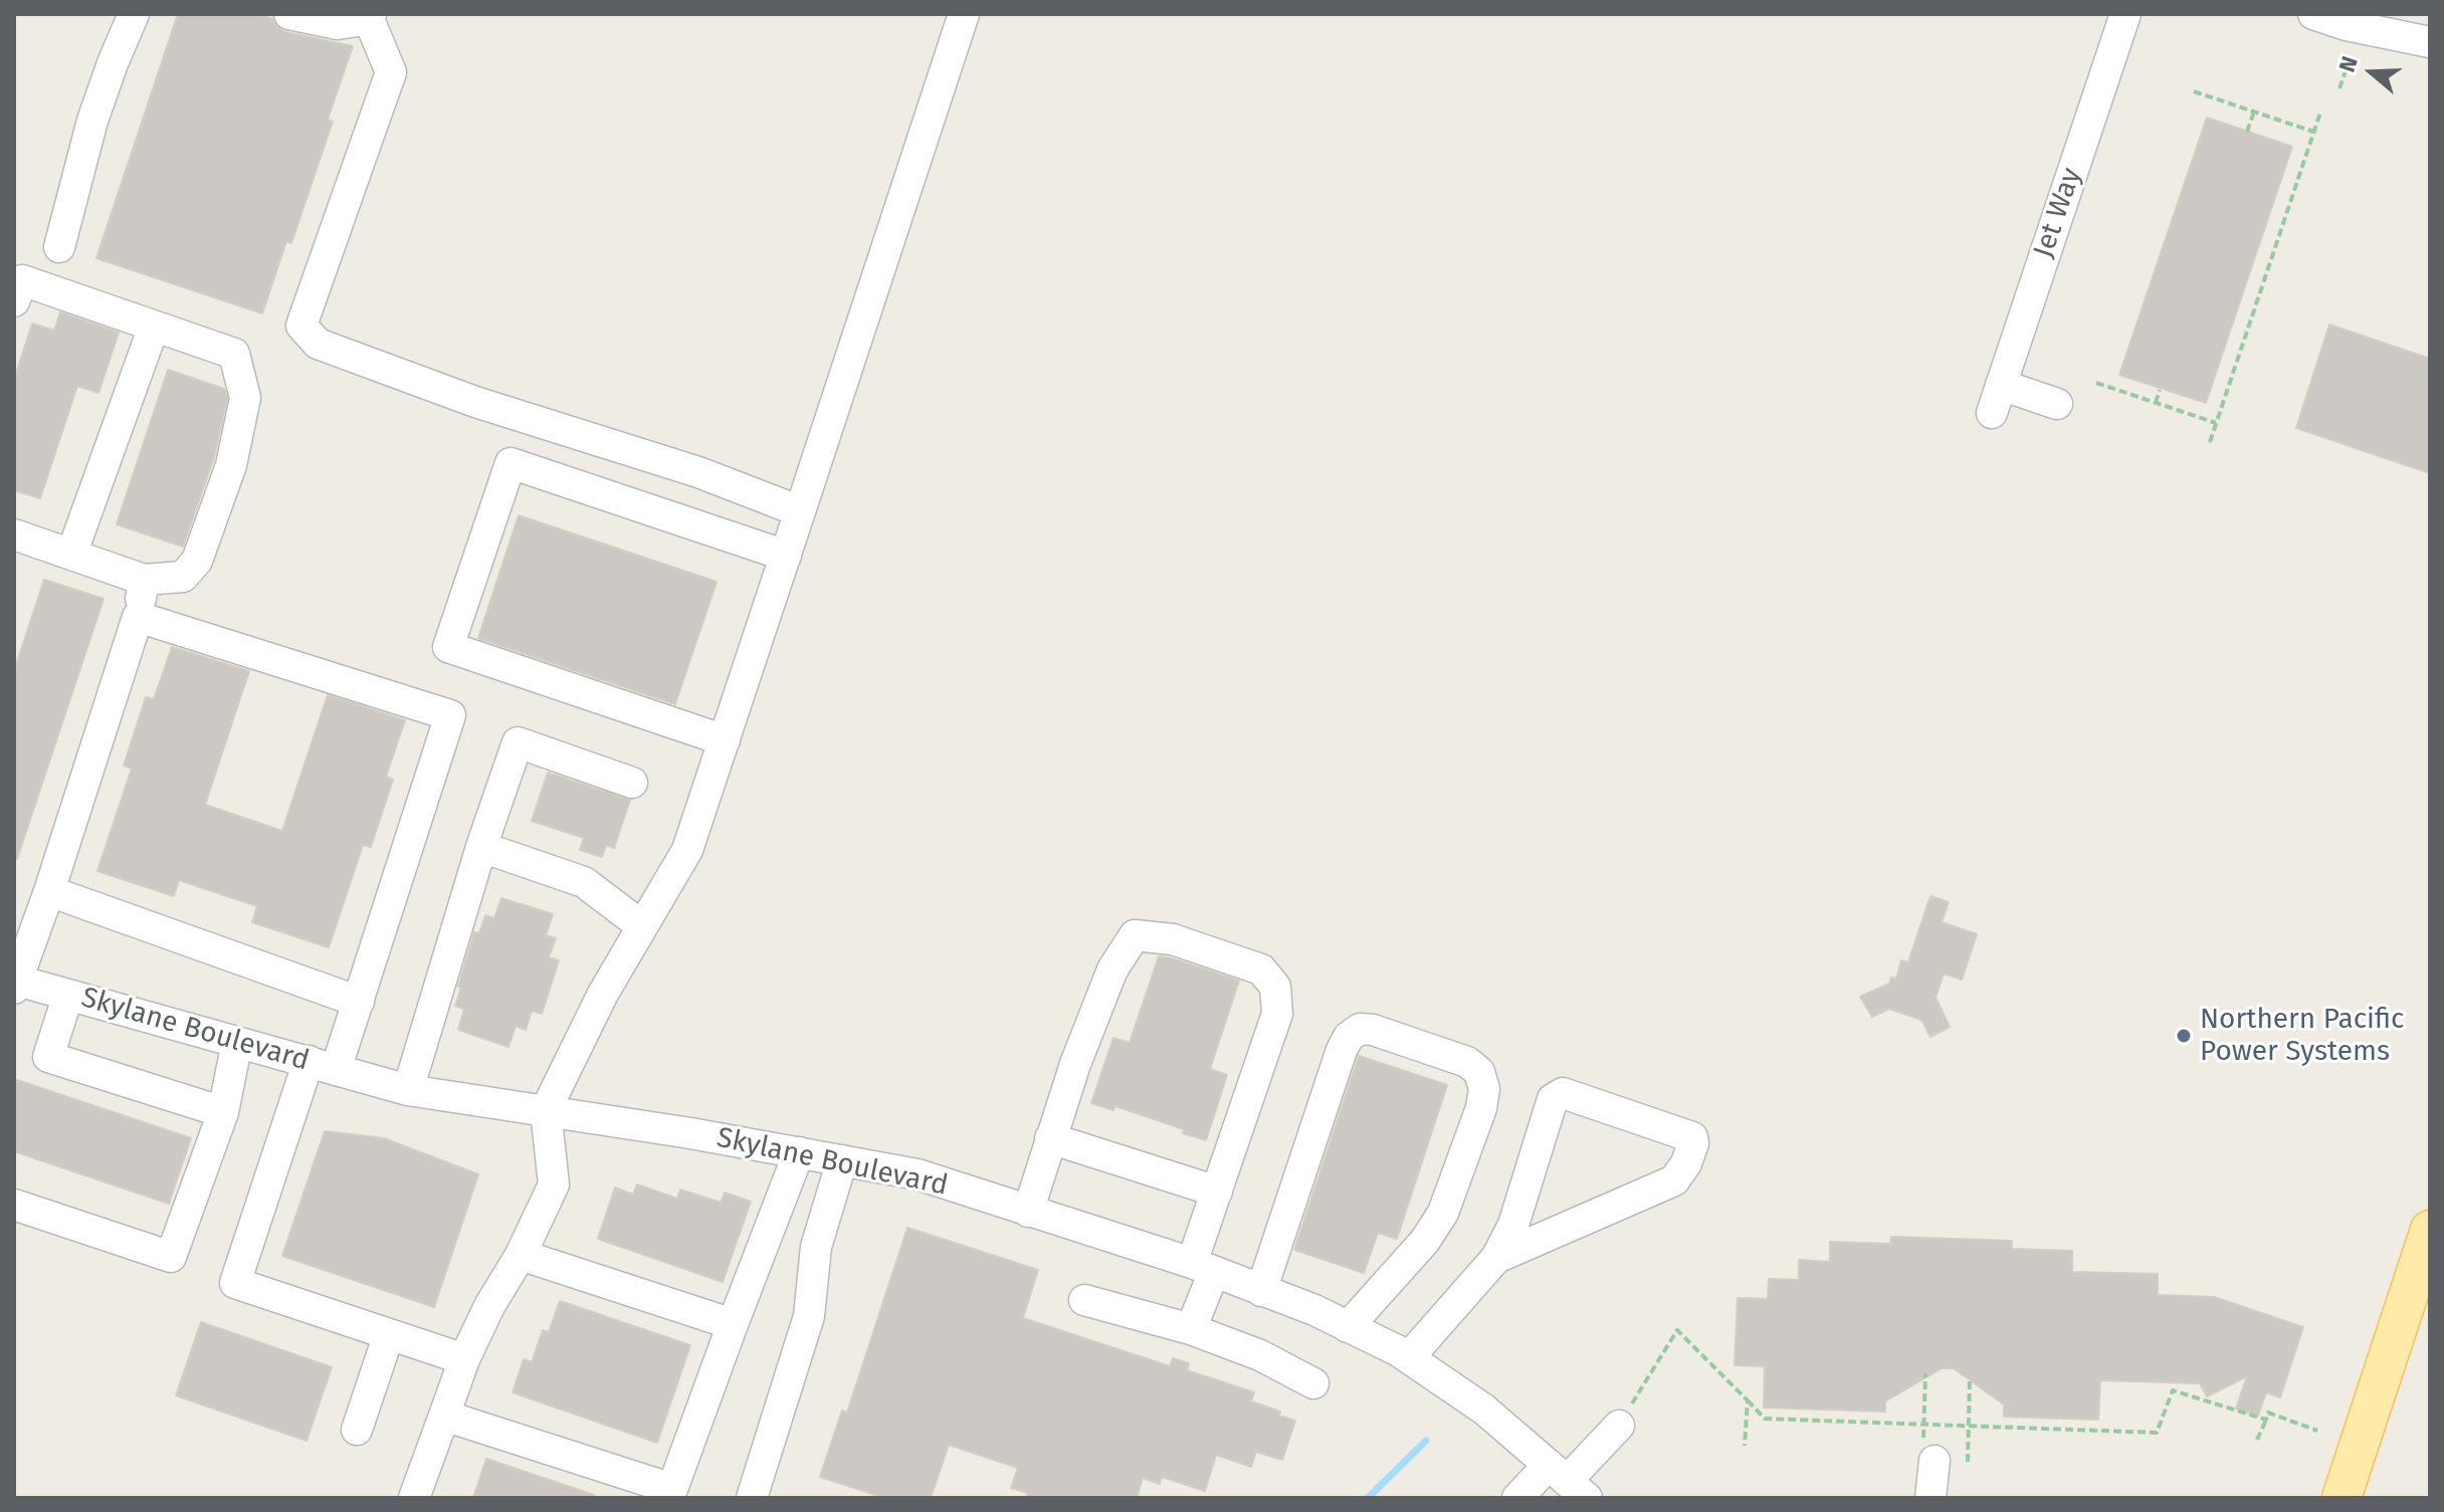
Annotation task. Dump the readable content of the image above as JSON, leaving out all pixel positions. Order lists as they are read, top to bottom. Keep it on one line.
{"streets":{"street":["Jet Way","Skylane Boulevard"]},"places":["Northern Pacific Power Systems"],"north":"left"}
